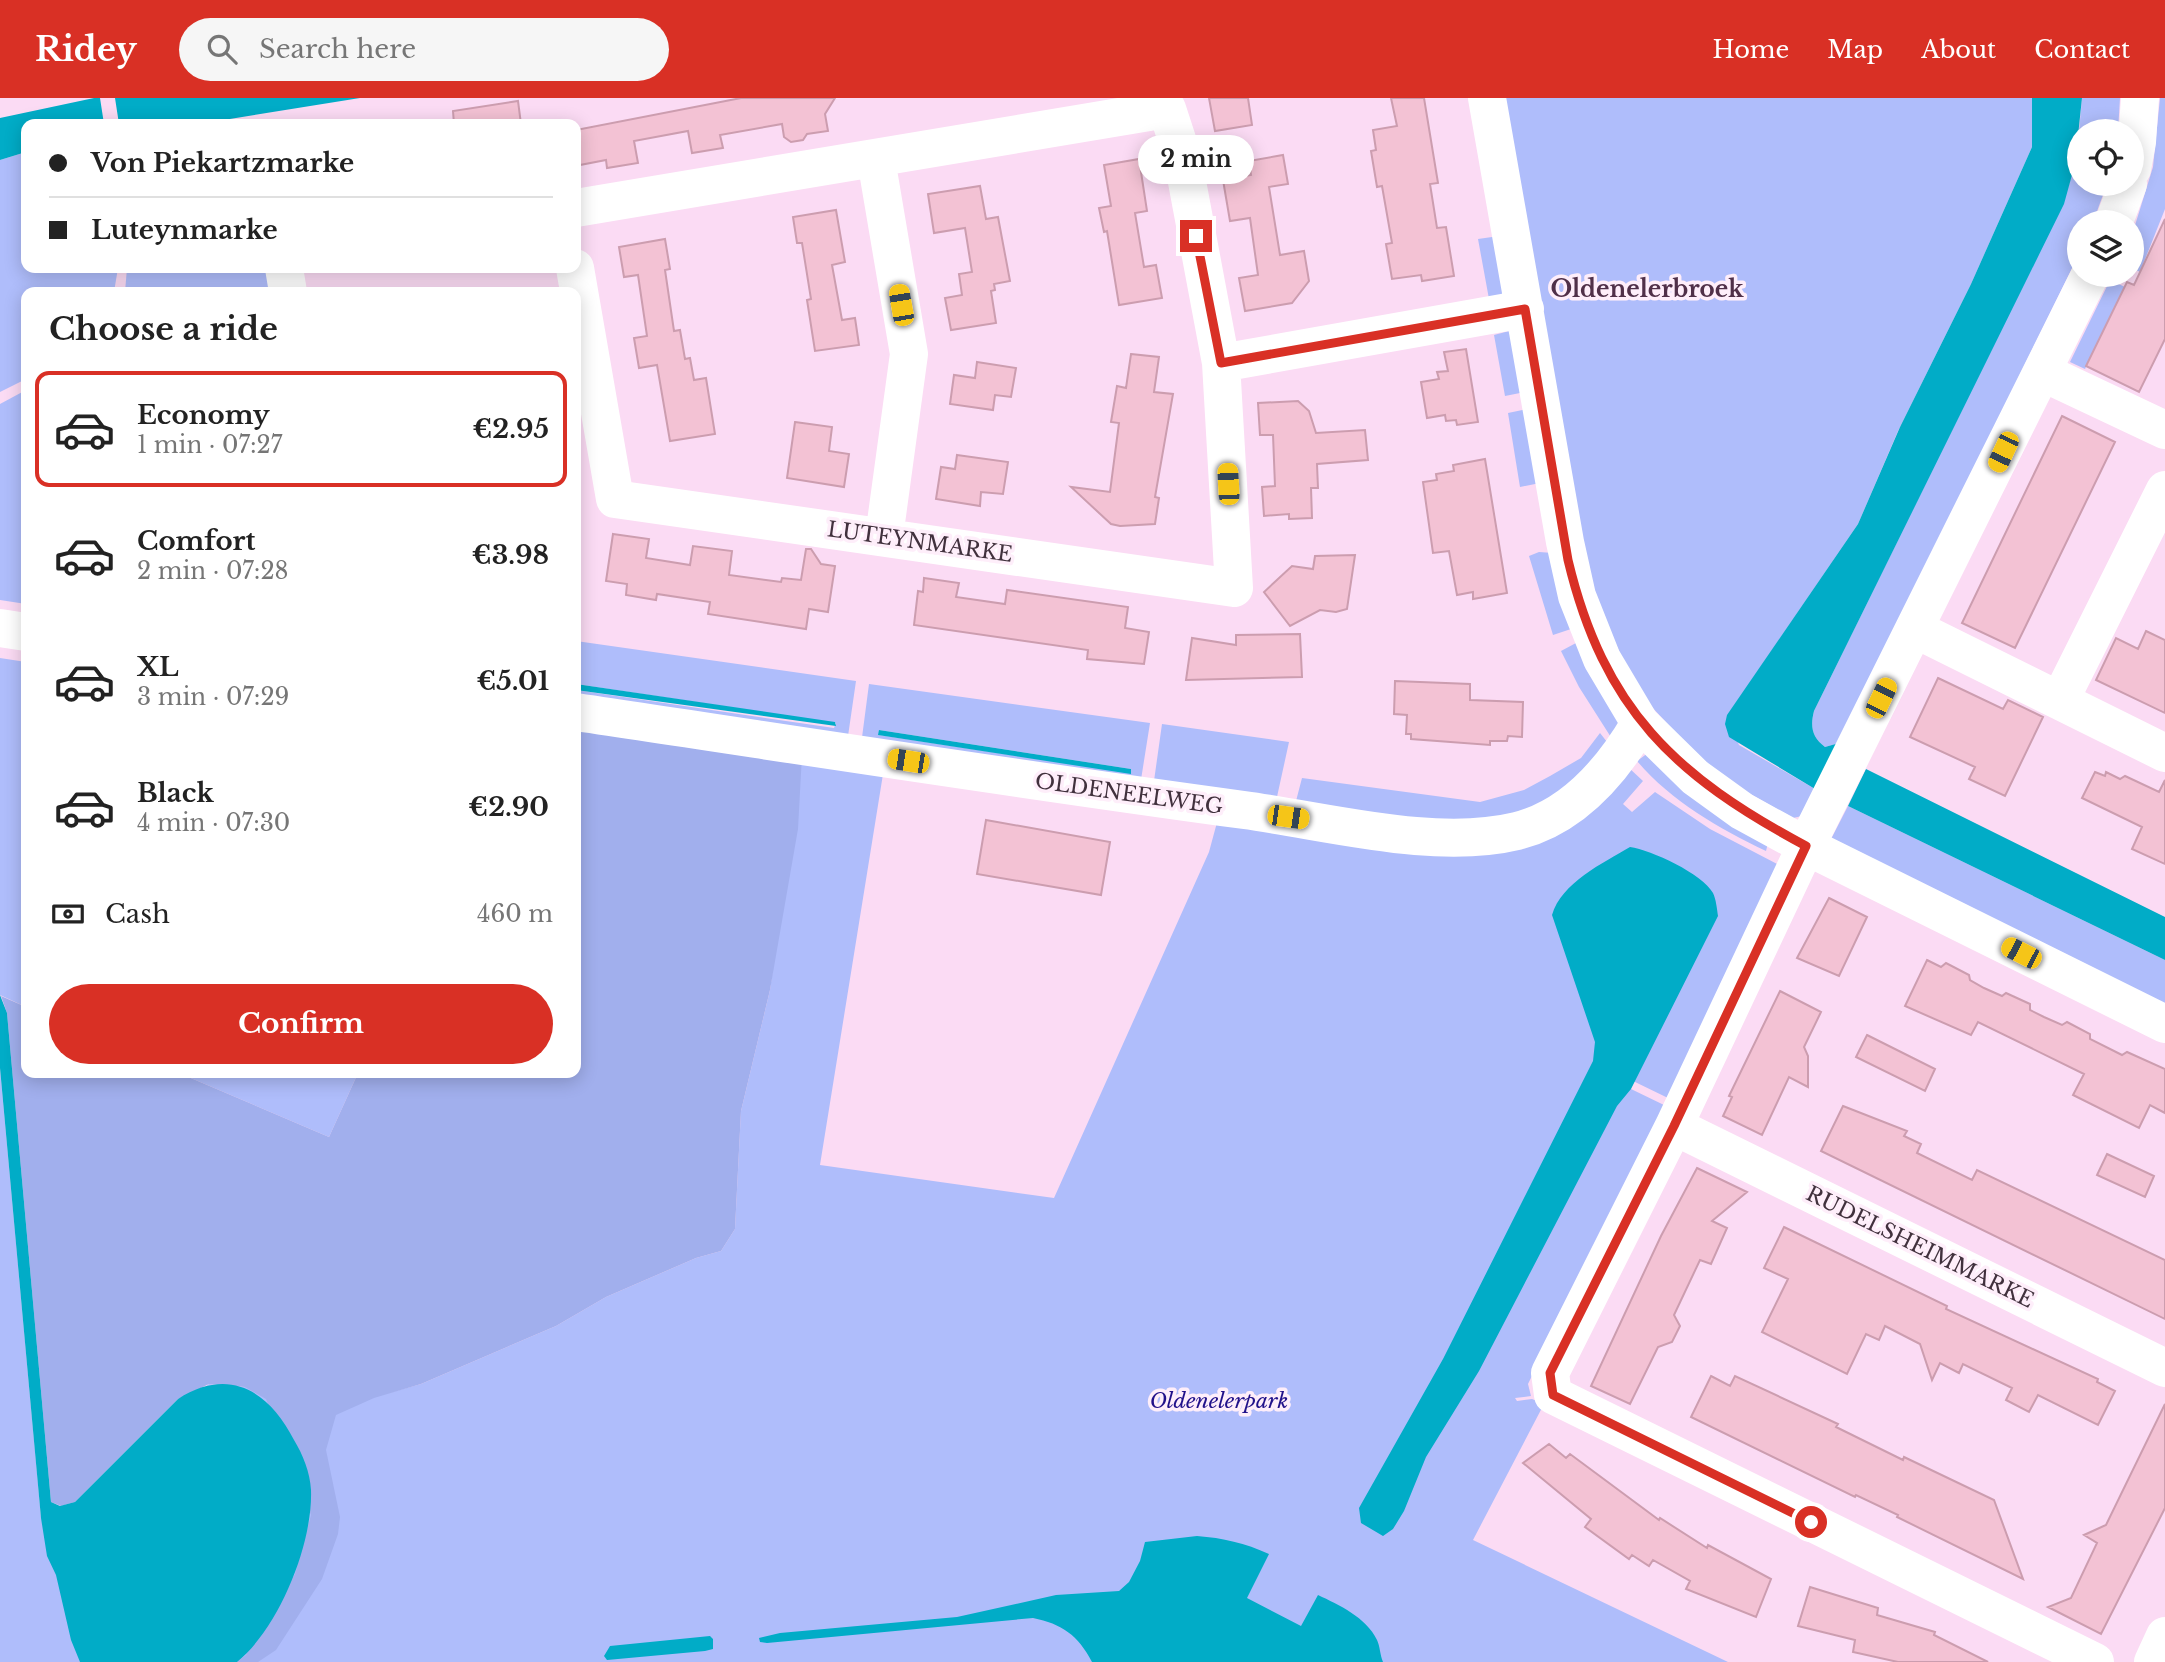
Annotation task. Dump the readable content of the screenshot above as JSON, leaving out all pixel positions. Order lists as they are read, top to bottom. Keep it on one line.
{"streets":{"street":["LUTEYNMARKE","OLDENEELWEG","RUDELSHEIMMARKE"]},"districts":["Oldenelerbroek"],"parks":["Oldenelerpark"],"page":{"header":"Ridey","search":"Search here","nav":["Home","Map","About","Contact"],"banner":["Von Piekartzmarke","Luteynmarke"],"bubble":"2 min","heading":"Choose a ride","list":[{"name":"Economy","note":"1 min · 07:27","value":"€2.95"},{"name":"Comfort","note":"2 min · 07:28","value":"€3.98"},{"name":"XL","note":"3 min · 07:29","value":"€5.01"},{"name":"Black","note":"4 min · 07:30","value":"€2.90"}],"pay":["Cash","460 m"],"buttons":"Confirm"}}
